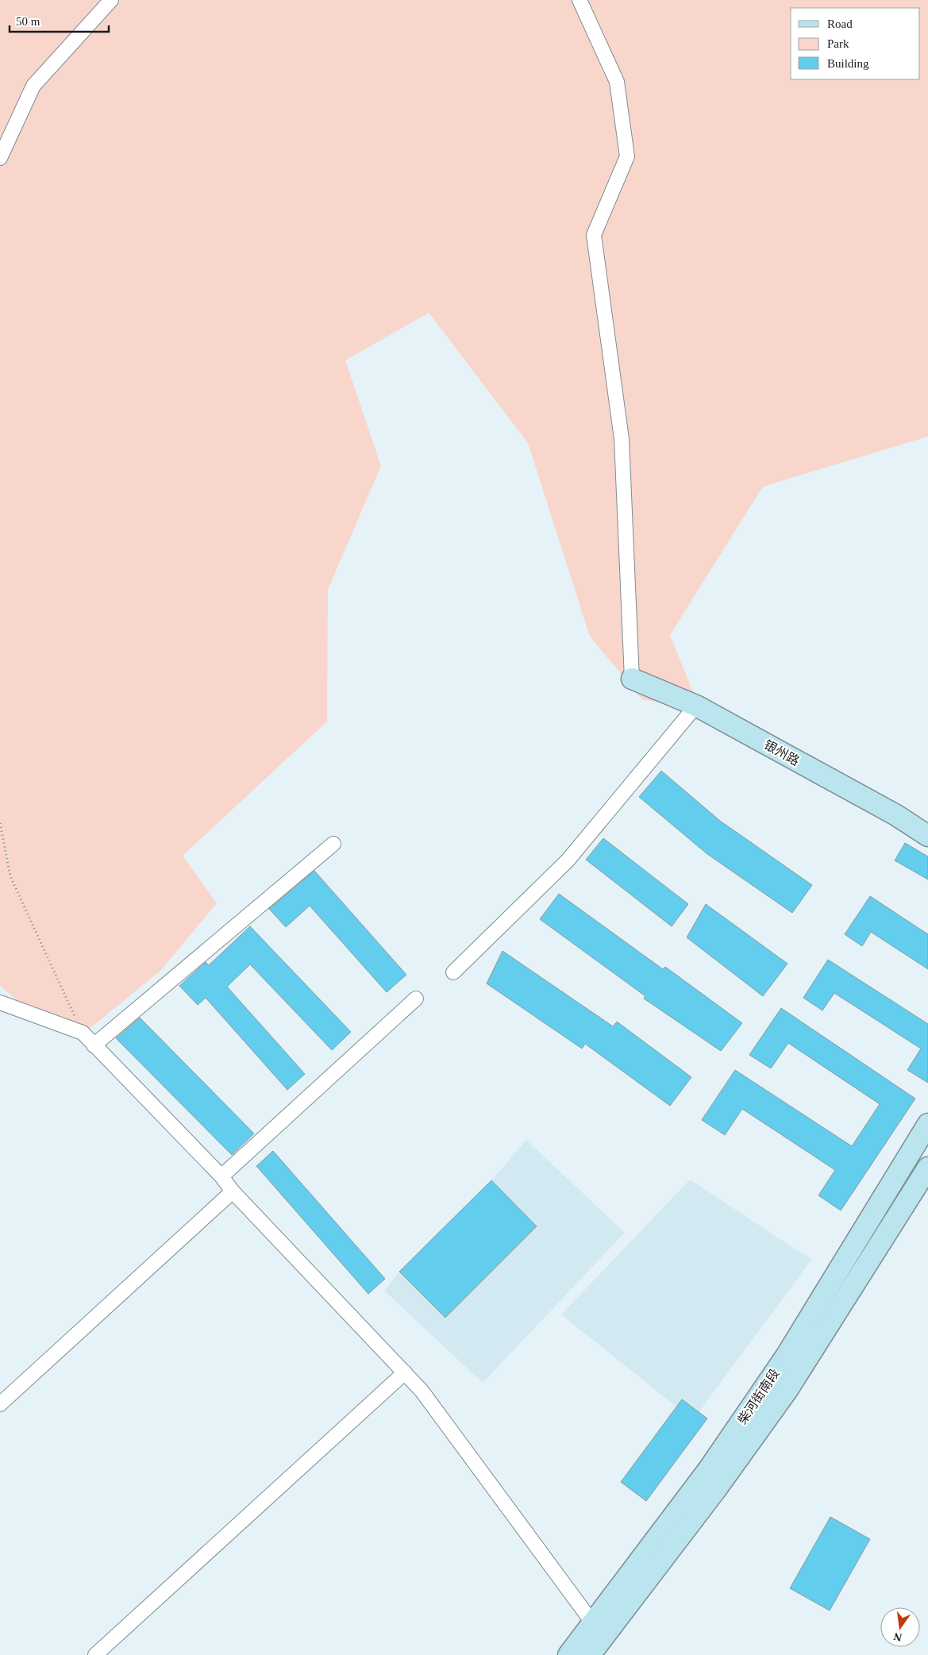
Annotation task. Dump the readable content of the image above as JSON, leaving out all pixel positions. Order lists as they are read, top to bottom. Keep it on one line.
{"streets":{"main road":["银州路","柴河街南段"]},"legend":["Road","Park","Building"],"scale_bar":"50 m","north":"bottom"}
